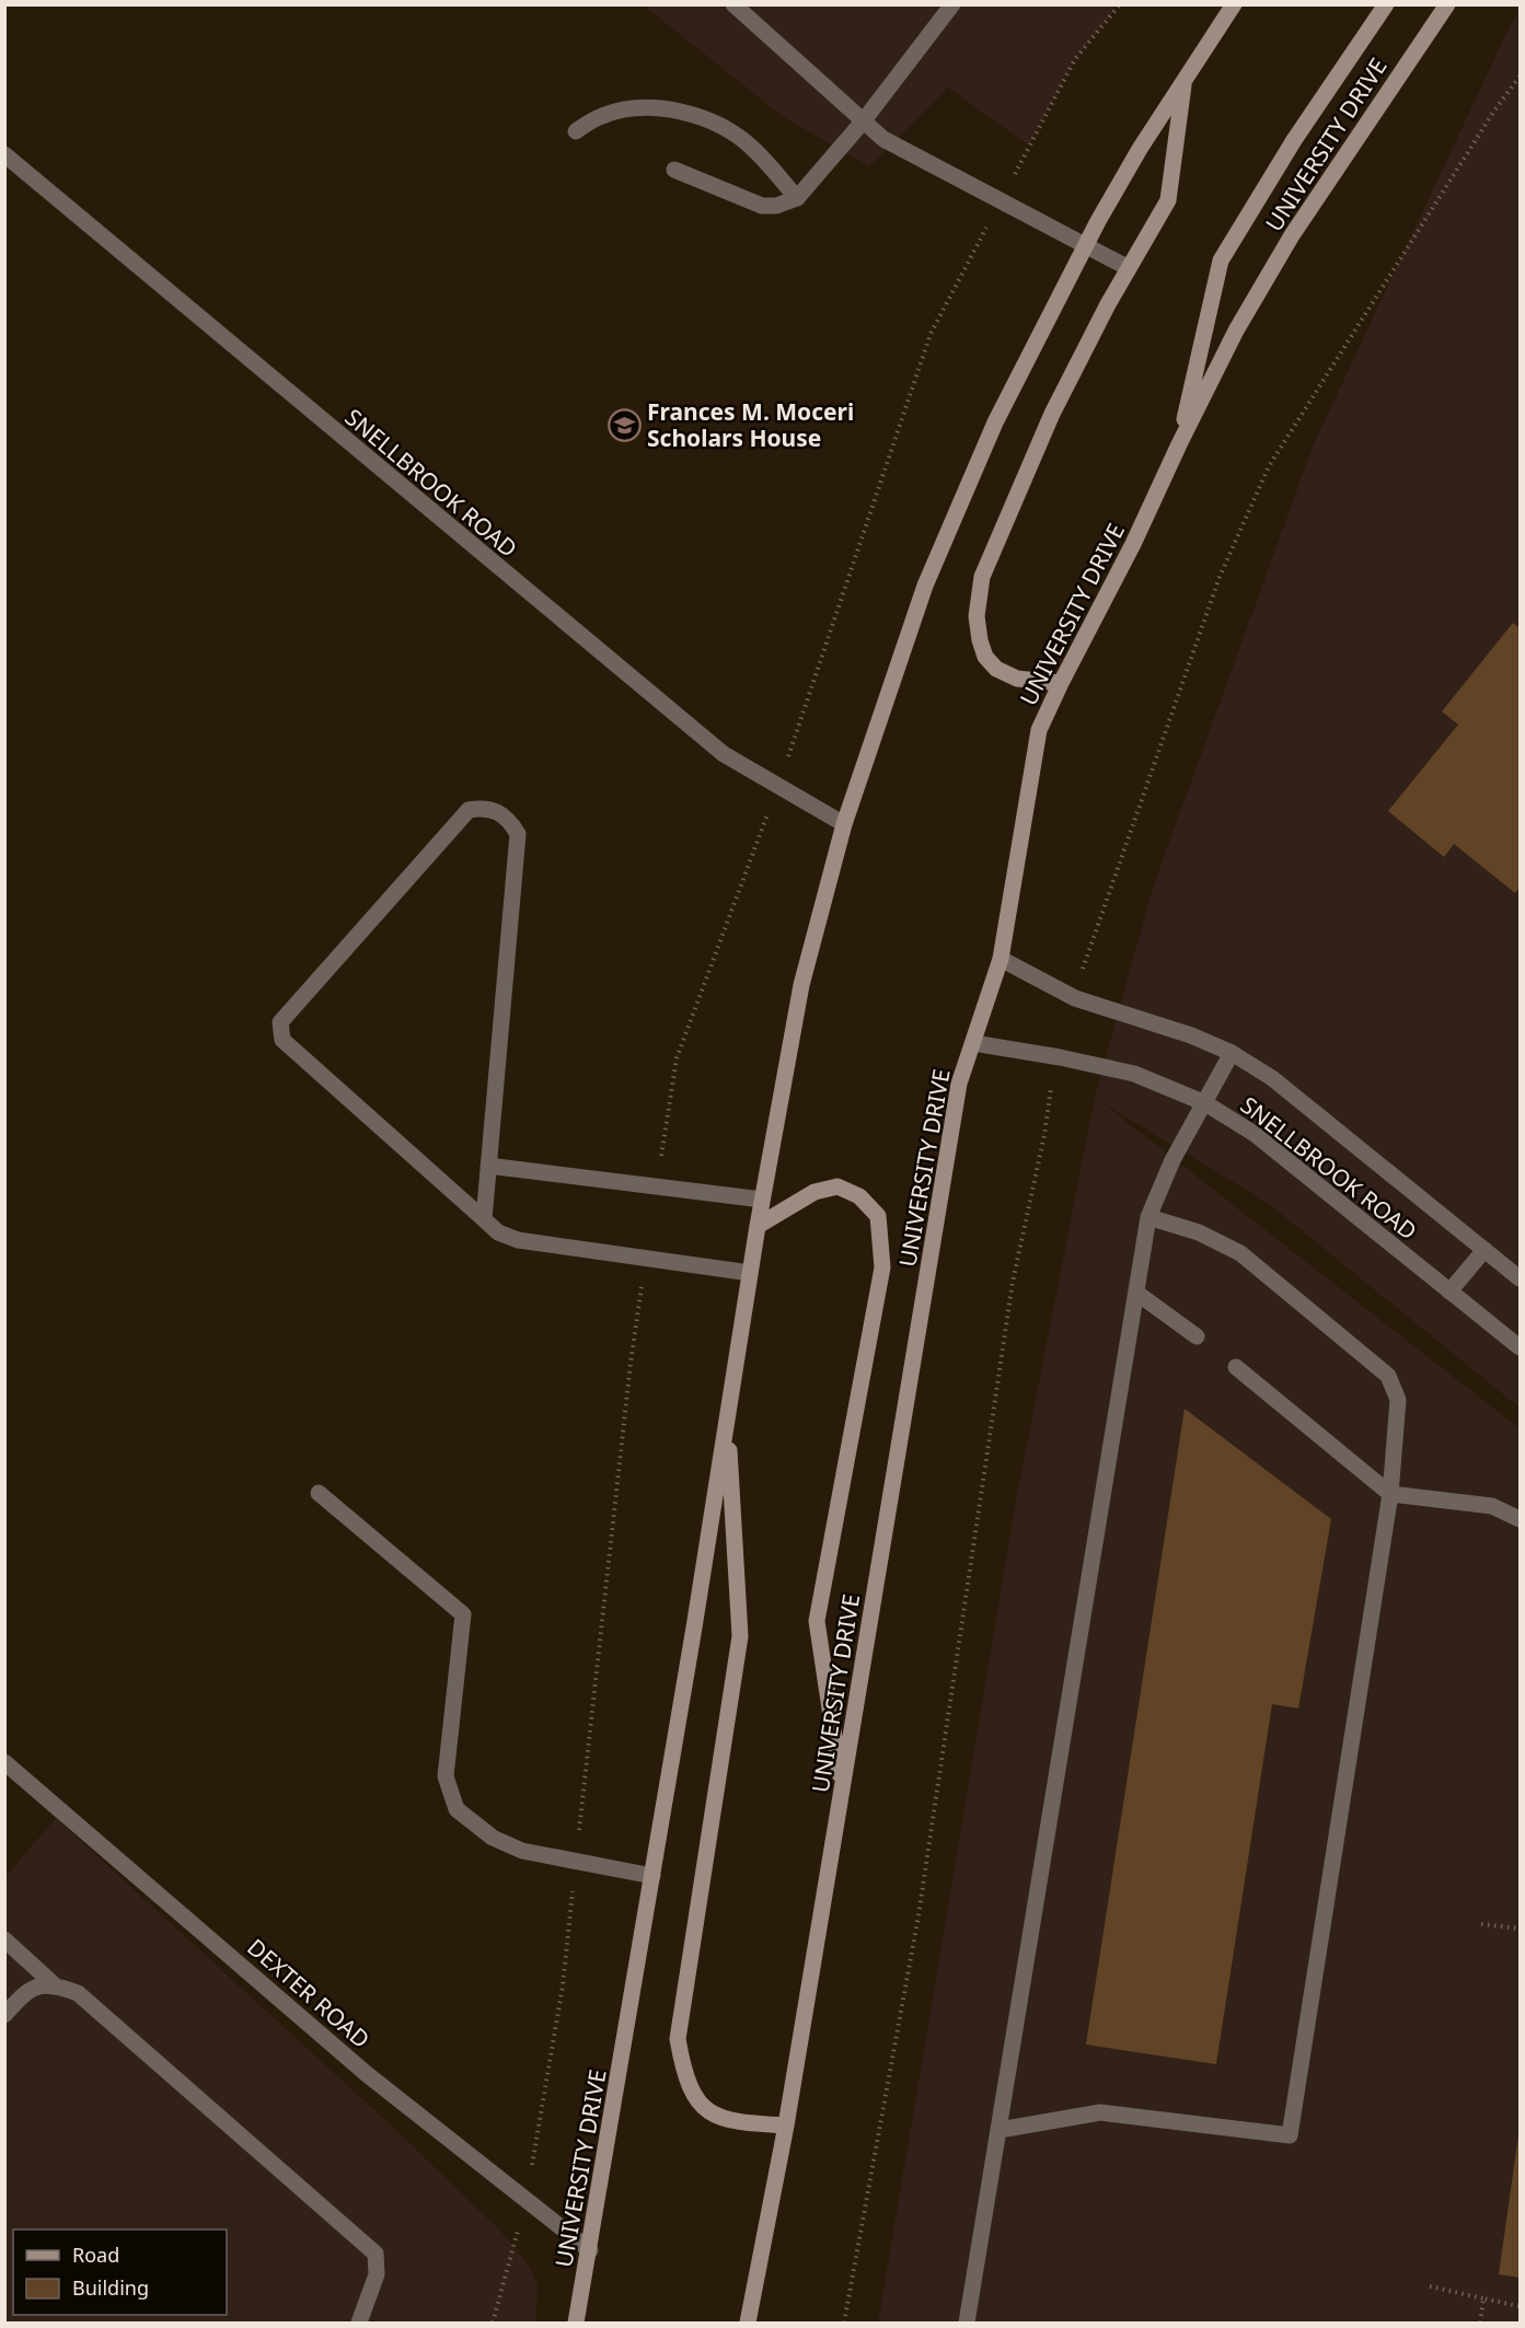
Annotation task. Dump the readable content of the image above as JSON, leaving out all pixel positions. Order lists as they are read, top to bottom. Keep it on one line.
{"streets":{"main road":["UNIVERSITY DRIVE"],"street":["SNELLBROOK ROAD","DEXTER ROAD"]},"crossings":[["UNIVERSITY DRIVE","SNELLBROOK ROAD"],["UNIVERSITY DRIVE","DEXTER ROAD"]],"places":{"school or university":["Frances M. Moceri Scholars House"]},"legend":["Road","Building"]}
